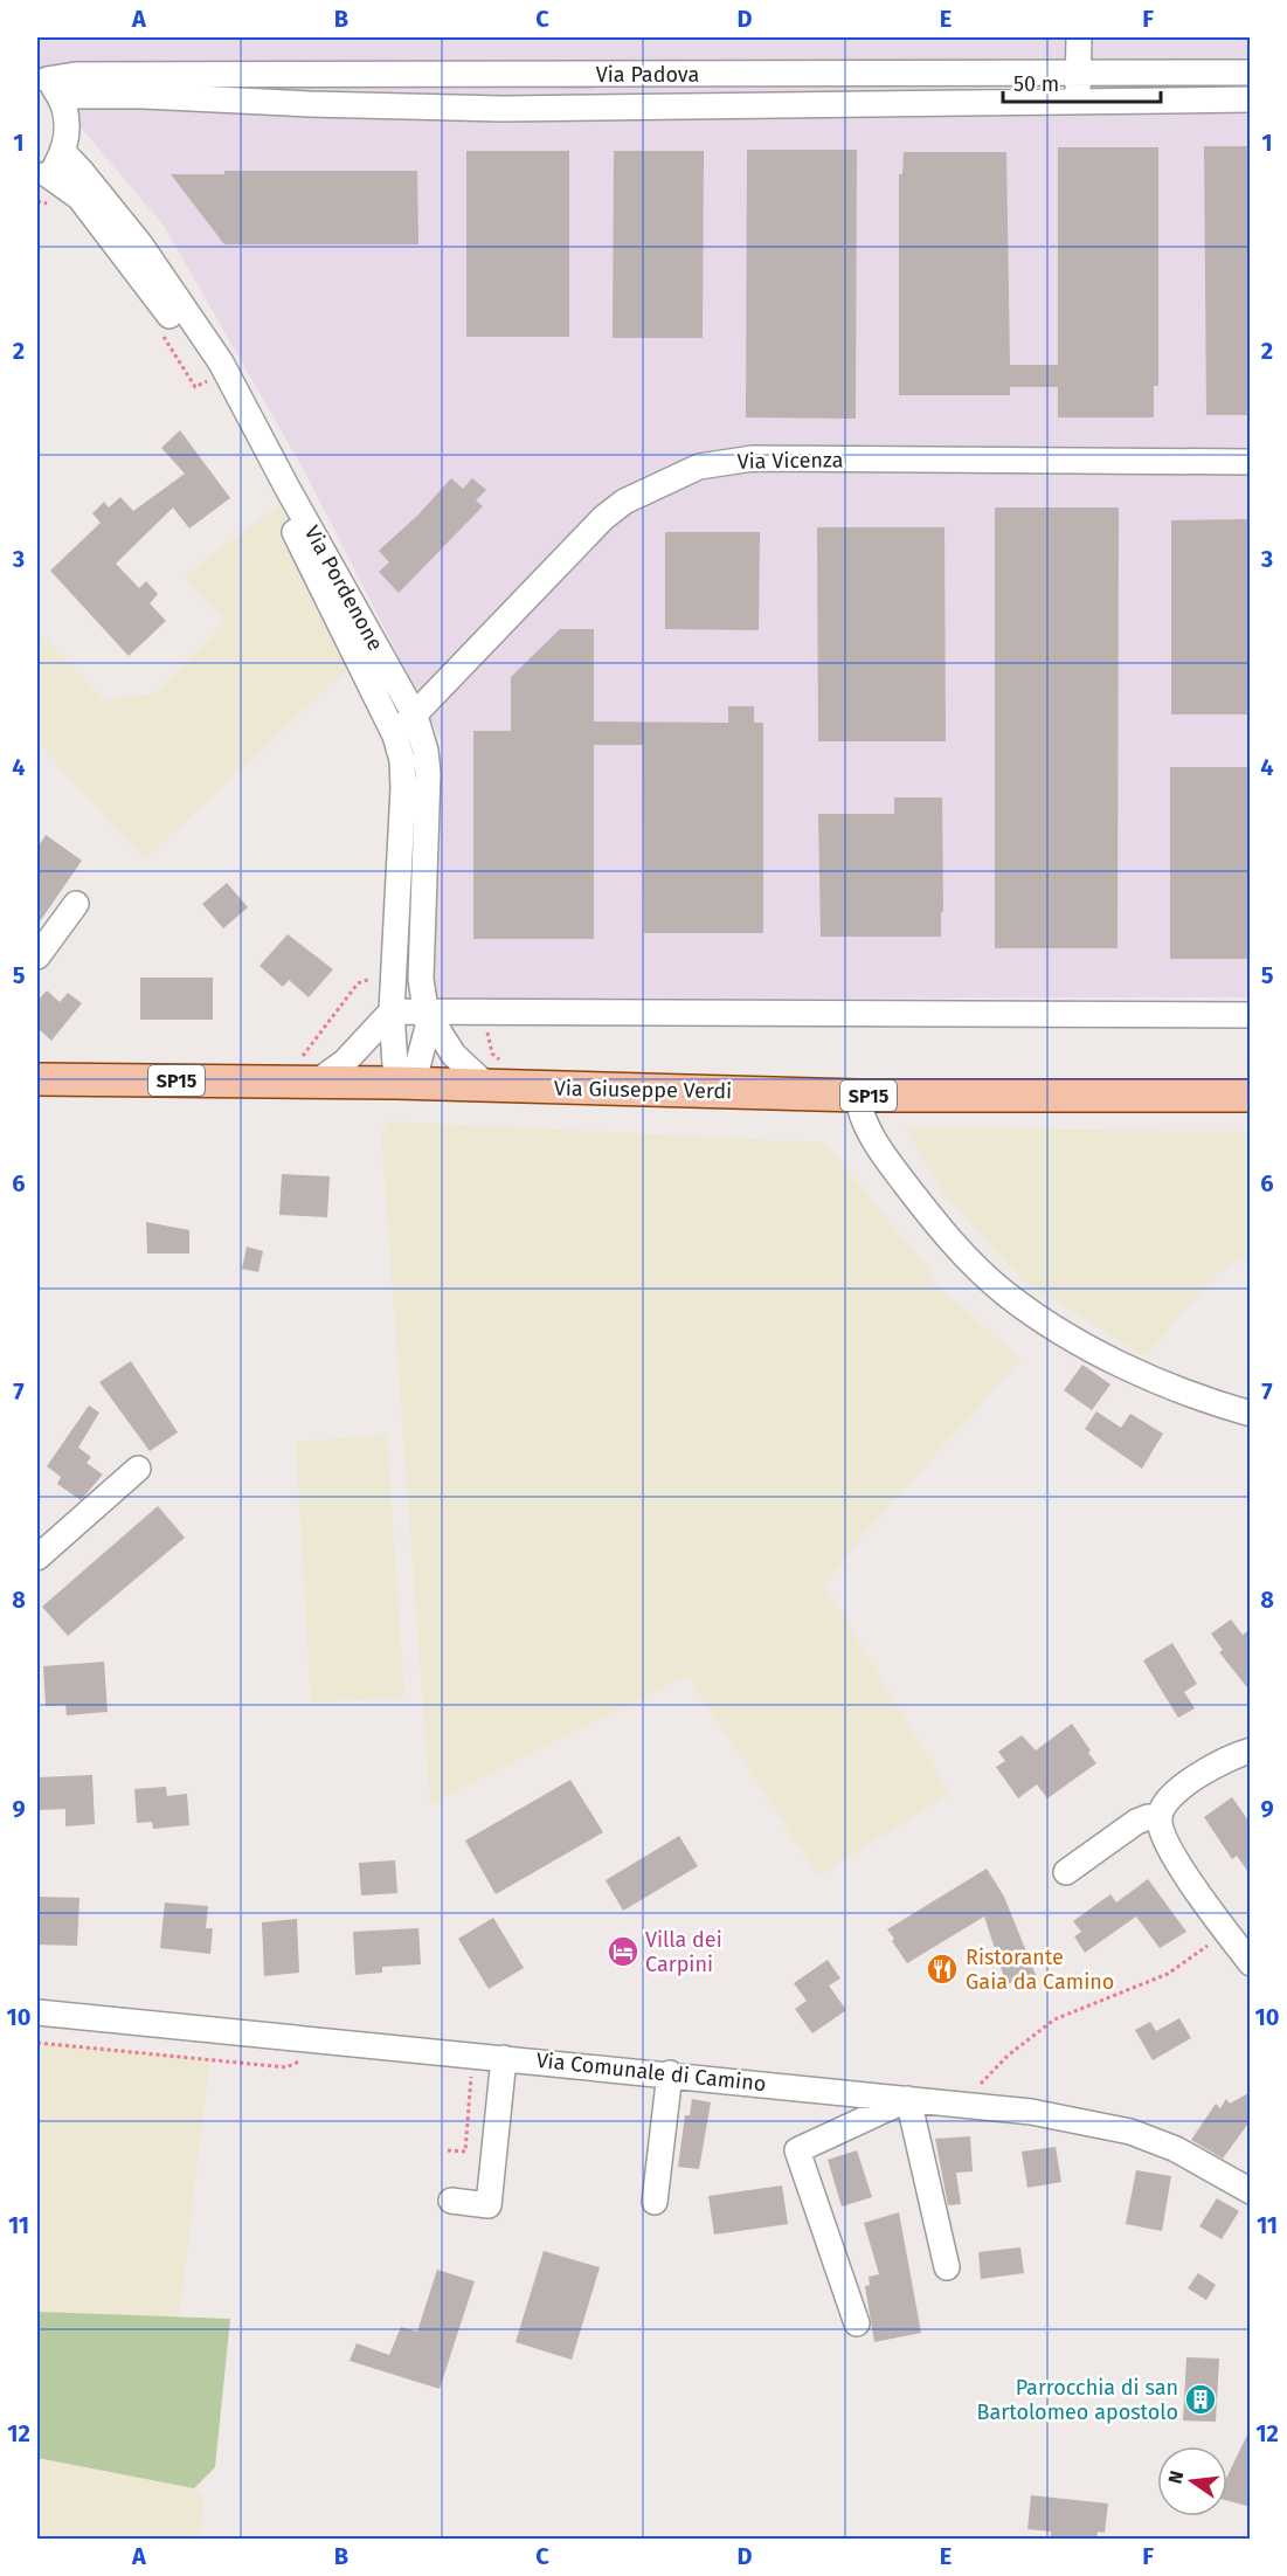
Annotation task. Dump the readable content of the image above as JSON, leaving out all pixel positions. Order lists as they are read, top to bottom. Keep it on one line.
{"streets":{"main road":["SP15","Via Giuseppe Verdi"],"street":["Via Padova","Via Vicenza","Via Pordenone","Via Comunale di Camino"]},"crossings":[["Via Vicenza","Via Pordenone"],["Via Pordenone","Via Giuseppe Verdi"]],"places":{"hotel":["Villa dei Carpini"],"restaurant":["Ristorante Gaia da Camino"],"building":["Parrocchia di san Bartolomeo apostolo"]},"scale_bar":"50 m","north":"left","grid":{"columns":["A","B","C","D","E","F"],"rows":["1","2","3","4","5","6","7","8","9","10","11","12"]}}
